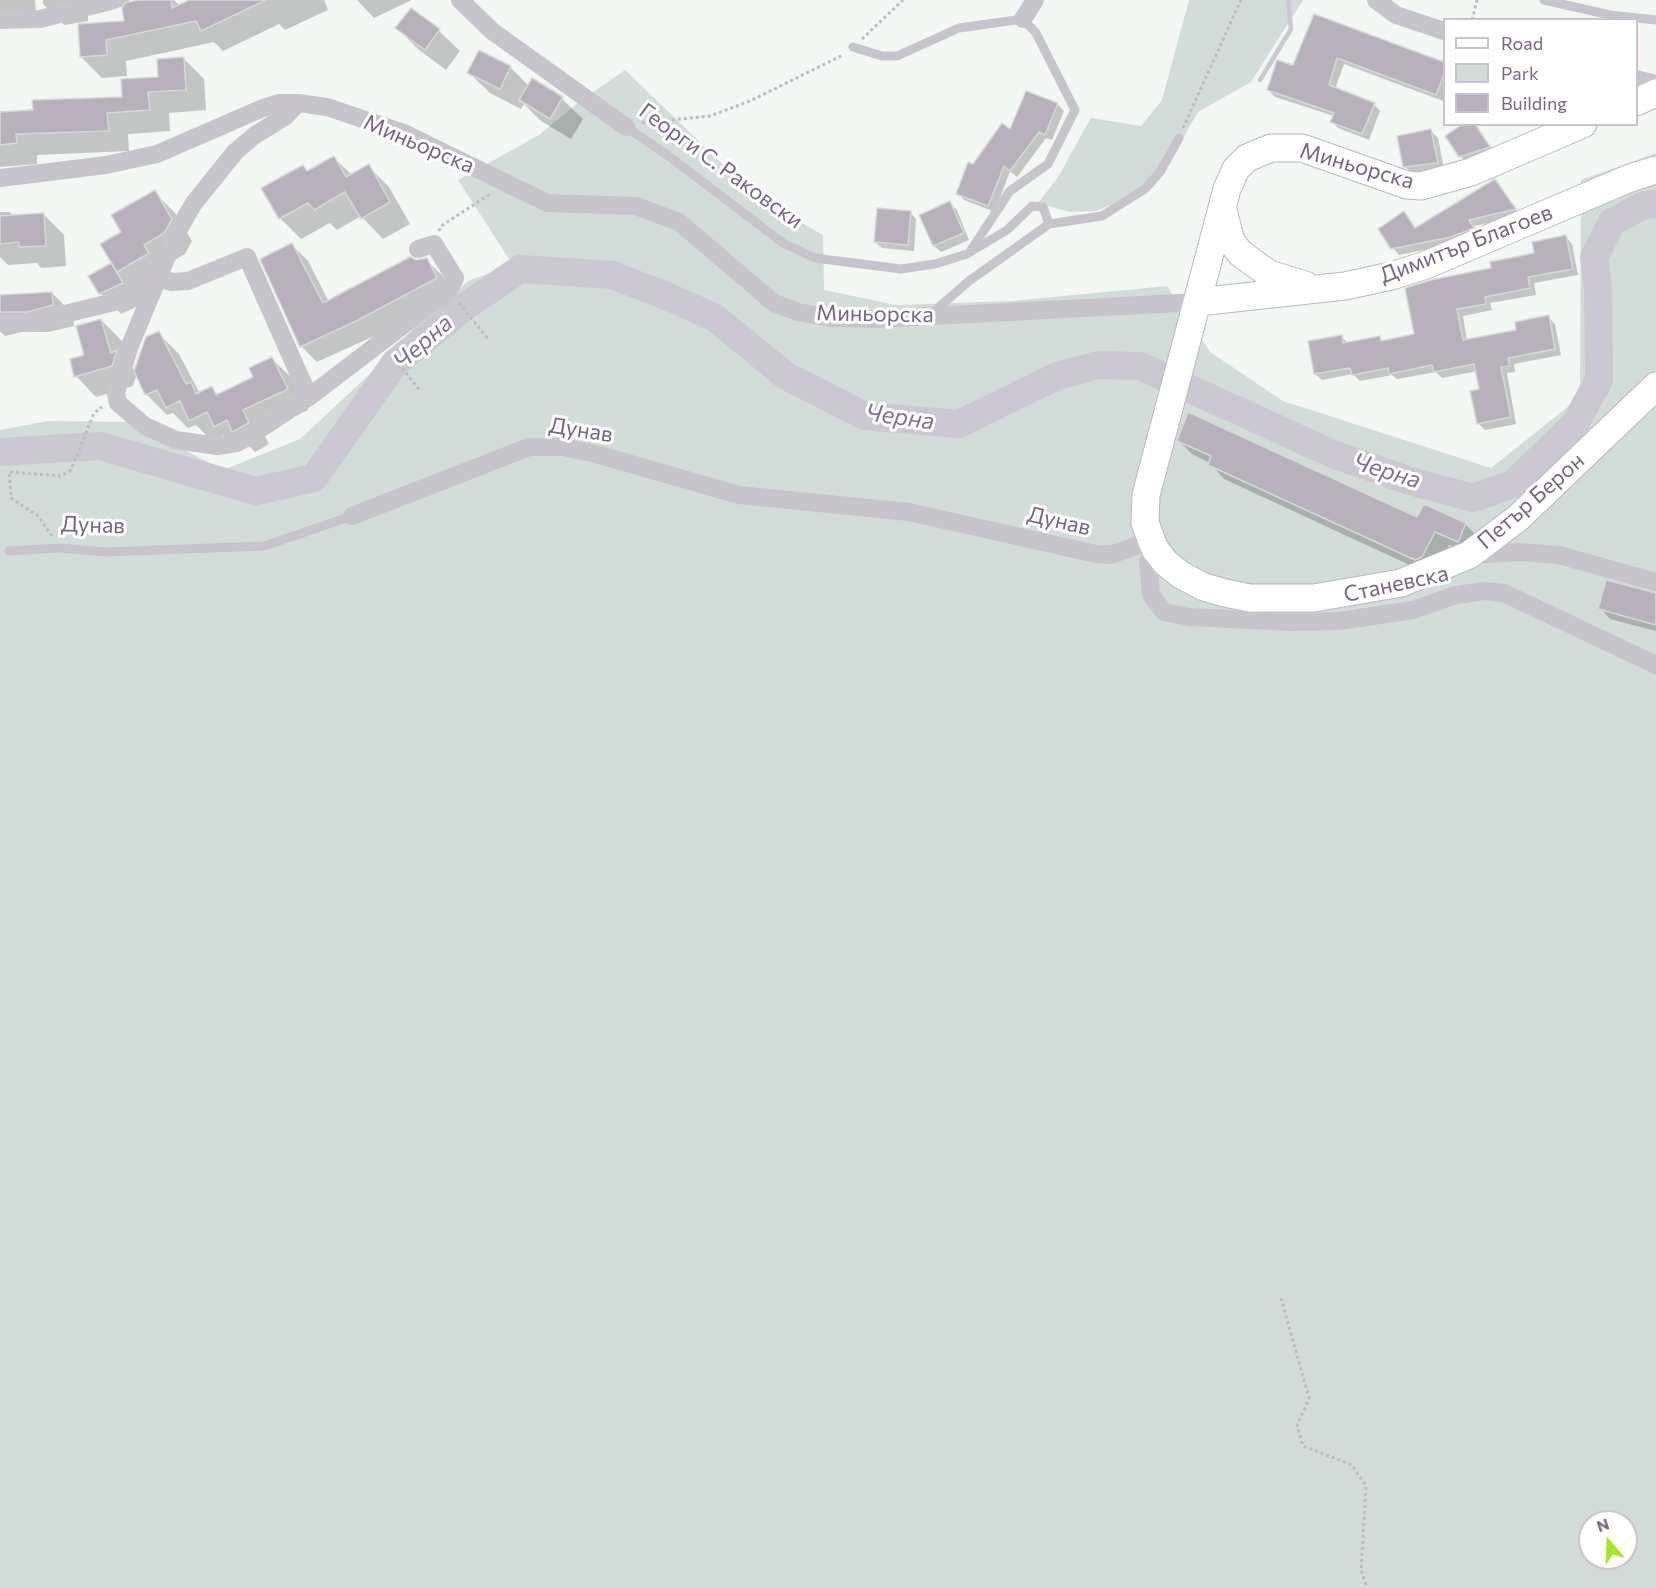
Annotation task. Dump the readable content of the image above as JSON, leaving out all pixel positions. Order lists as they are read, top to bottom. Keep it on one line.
{"streets":{"main road":["Миньорска","Димитър Благоев","Петър Берон"],"street":["Георги С. Раковски","Дунав","Станевска"]},"crossings":[["Миньорска","Димитър Благоев"],["Дунав","Петър Берон"],["Дунав","Станевска"],["Петър Берон","Станевска"]],"water":["Черна"],"legend":["Road","Park","Building"],"north":"top"}
